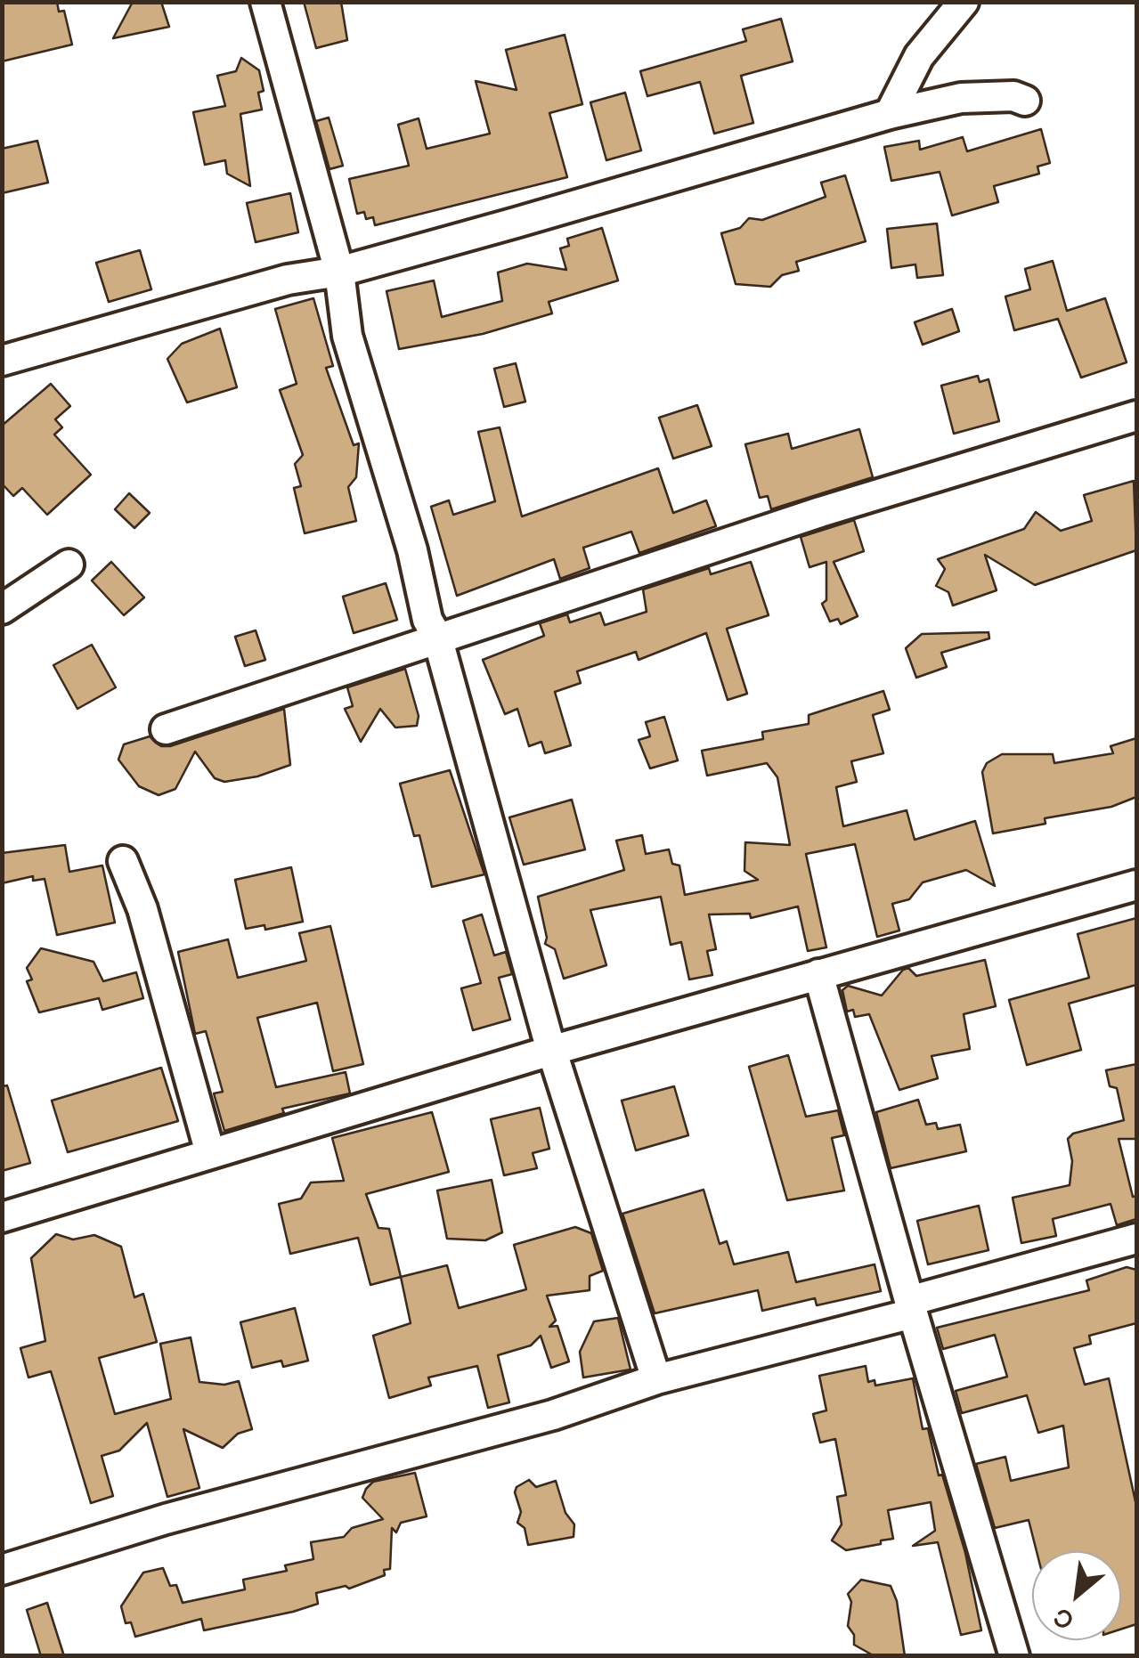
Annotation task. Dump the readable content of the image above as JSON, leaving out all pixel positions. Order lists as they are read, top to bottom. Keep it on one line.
{"north":"bottom left"}
